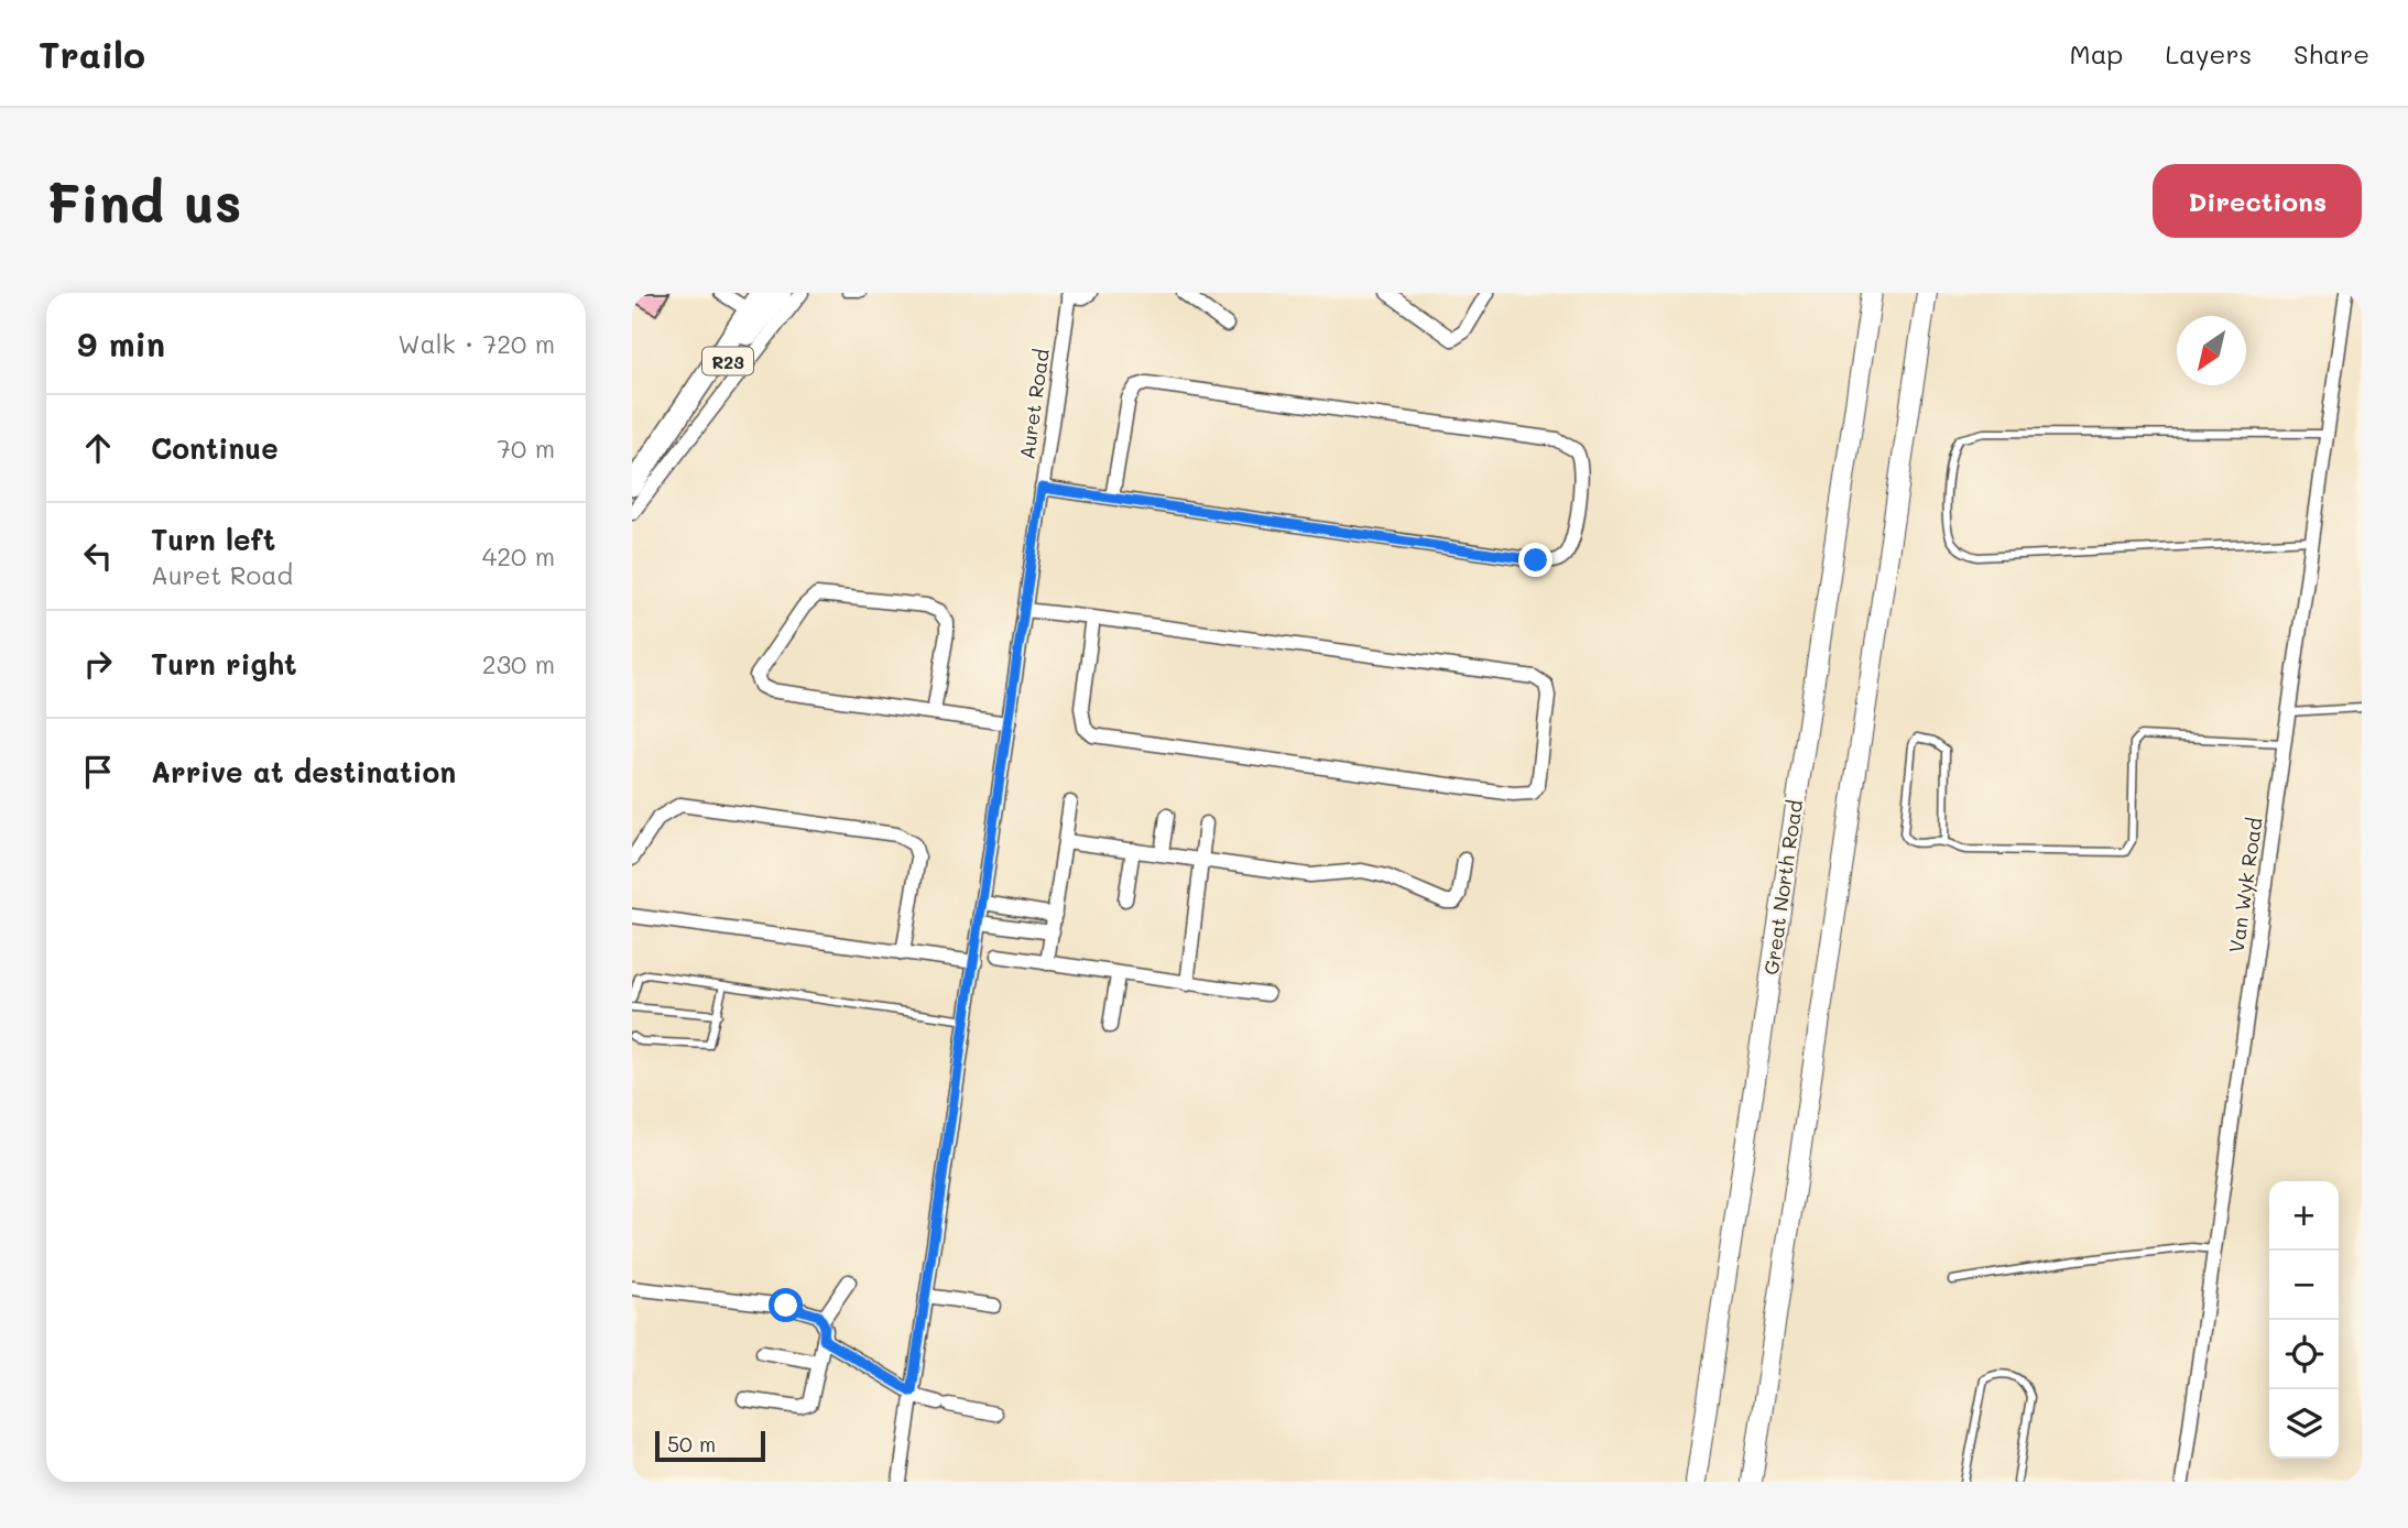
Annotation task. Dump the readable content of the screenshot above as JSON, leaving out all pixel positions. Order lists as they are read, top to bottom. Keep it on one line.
{"streets":{"main road":["R23","Great North Road"],"street":["Auret Road","Van Wyk Road"]},"scale_bar":"50 m","north":"bottom left","page":{"header":"Trailo","nav":["Map","Layers","Share"],"buttons":"Directions","title":"Find us","heading":["9 min","Walk · 720 m"],"list":[["Continue","70 m"],["Turn left","Auret Road","420 m"],["Turn right","230 m"],"Arrive at destination"],"map_buttons":["+","−"],"scale":"50 m"}}
